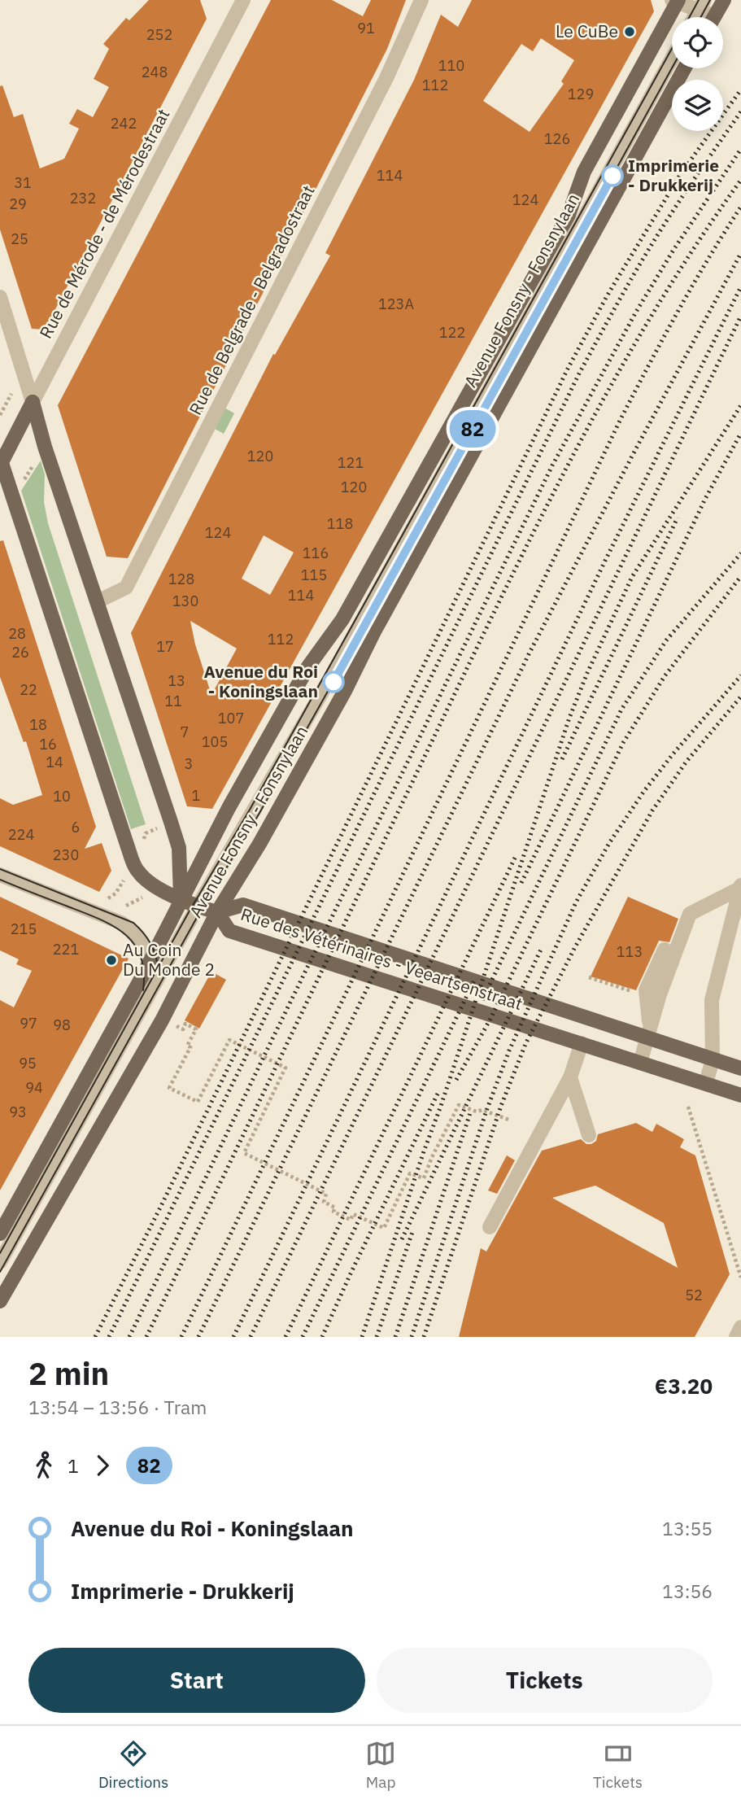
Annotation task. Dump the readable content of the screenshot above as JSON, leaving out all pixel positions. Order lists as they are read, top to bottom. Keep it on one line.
{"streets":{"main road":["Rue de Mérode - de Mérodestraat","Avenue Fonsny - Fonsnylaan","Rue des Vétérinaires - Veeartsenstraat"],"street":["Rue de Belgrade - Belgradostraat"]},"crossings":[["Avenue Fonsny - Fonsnylaan","Rue des Vétérinaires - Veeartsenstraat"]],"places":["Le CuBe","Imprimerie - Drukkerij","Avenue du Roi - Koningslaan","Au Coin Du Monde 2"],"lines":["tram line 82"],"house_numbers":["91","252","110","248","112","129","242","126","114","31","232","124","29","25","123A","122","120","121","120","118","124","116","115","128","114","130","28","112","17","26","13","22","11","107","18","7","105","16","14","3","1","10","6","224","230","215","221","113","97","98","95","94","93","52"],"page":{"on_map":"82","heading":["2 min","13:54 – 13:56 · Tram","€3.20"],"legs":["1","82"],"list":[{"name":"Avenue du Roi - Koningslaan","value":"13:55"},{"name":"Imprimerie - Drukkerij","value":"13:56"}],"buttons":["Start","Tickets"],"tabs":["Directions","Map","Tickets"]}}
